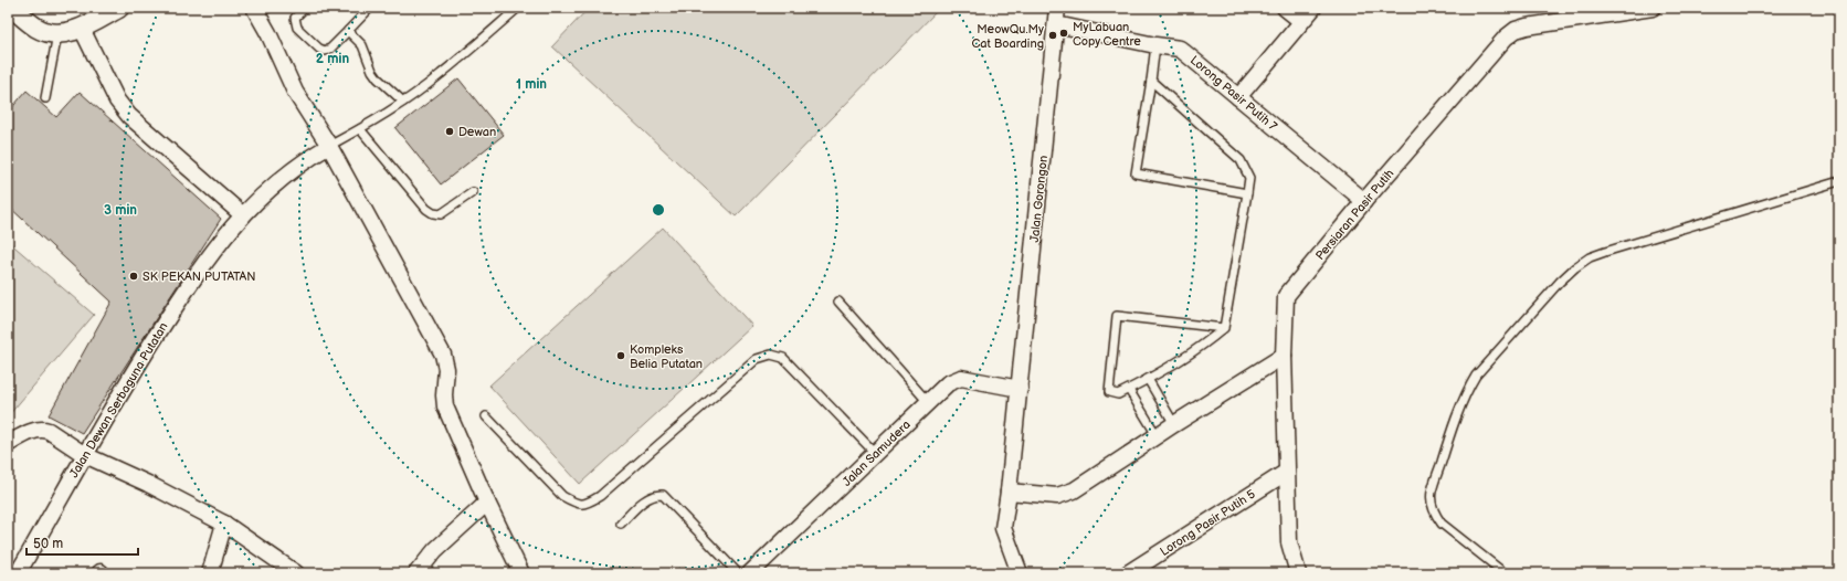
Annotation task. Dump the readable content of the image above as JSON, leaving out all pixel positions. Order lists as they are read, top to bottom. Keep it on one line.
{"streets":{"street":["Lorong Pasir Putih 7","Jalan Gorongon","Persiaran Pasir Putih","Jalan Dewan Serbaguna Putatan","Jalan Samudera","Lorong Pasir Putih 5"]},"crossings":[["Lorong Pasir Putih 7","Jalan Gorongon"],["Lorong Pasir Putih 7","Persiaran Pasir Putih"],["Jalan Gorongon","Jalan Samudera"],["Persiaran Pasir Putih","Lorong Pasir Putih 5"]],"places":["MyLabuan Copy Centre","MeowQu.My Cat Boarding","Dewan","SK PEKAN PUTATAN","Kompleks Belia Putatan"],"scale_bar":"50 m","rings":["2 min","1 min","3 min"]}
